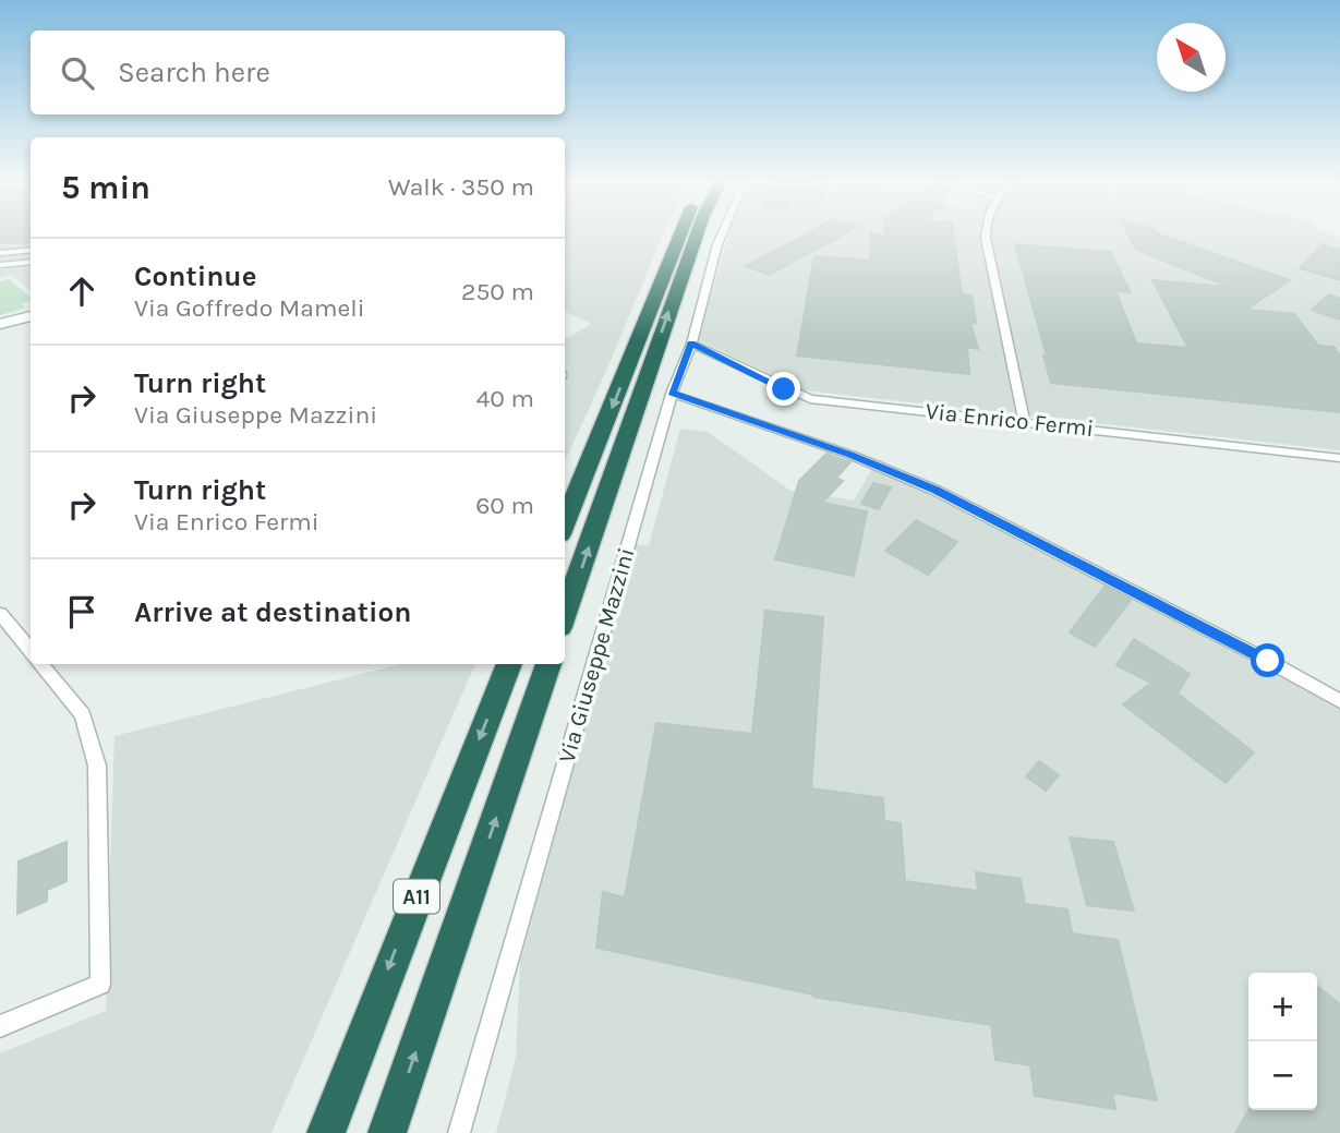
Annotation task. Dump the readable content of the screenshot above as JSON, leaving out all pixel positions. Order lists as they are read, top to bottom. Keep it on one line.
{"streets":{"highway":["A11"],"street":["Via Enrico Fermi","Via Giuseppe Mazzini"]},"crossings":[["Via Enrico Fermi","Via Giuseppe Mazzini"]],"north":"top left","page":{"search":"Search here","heading":["5 min","Walk · 350 m"],"list":[["Continue","Via Goffredo Mameli","250 m"],["Turn right","Via Giuseppe Mazzini","40 m"],["Turn right","Via Enrico Fermi","60 m"],"Arrive at destination"],"map_buttons":["+","−"]}}
